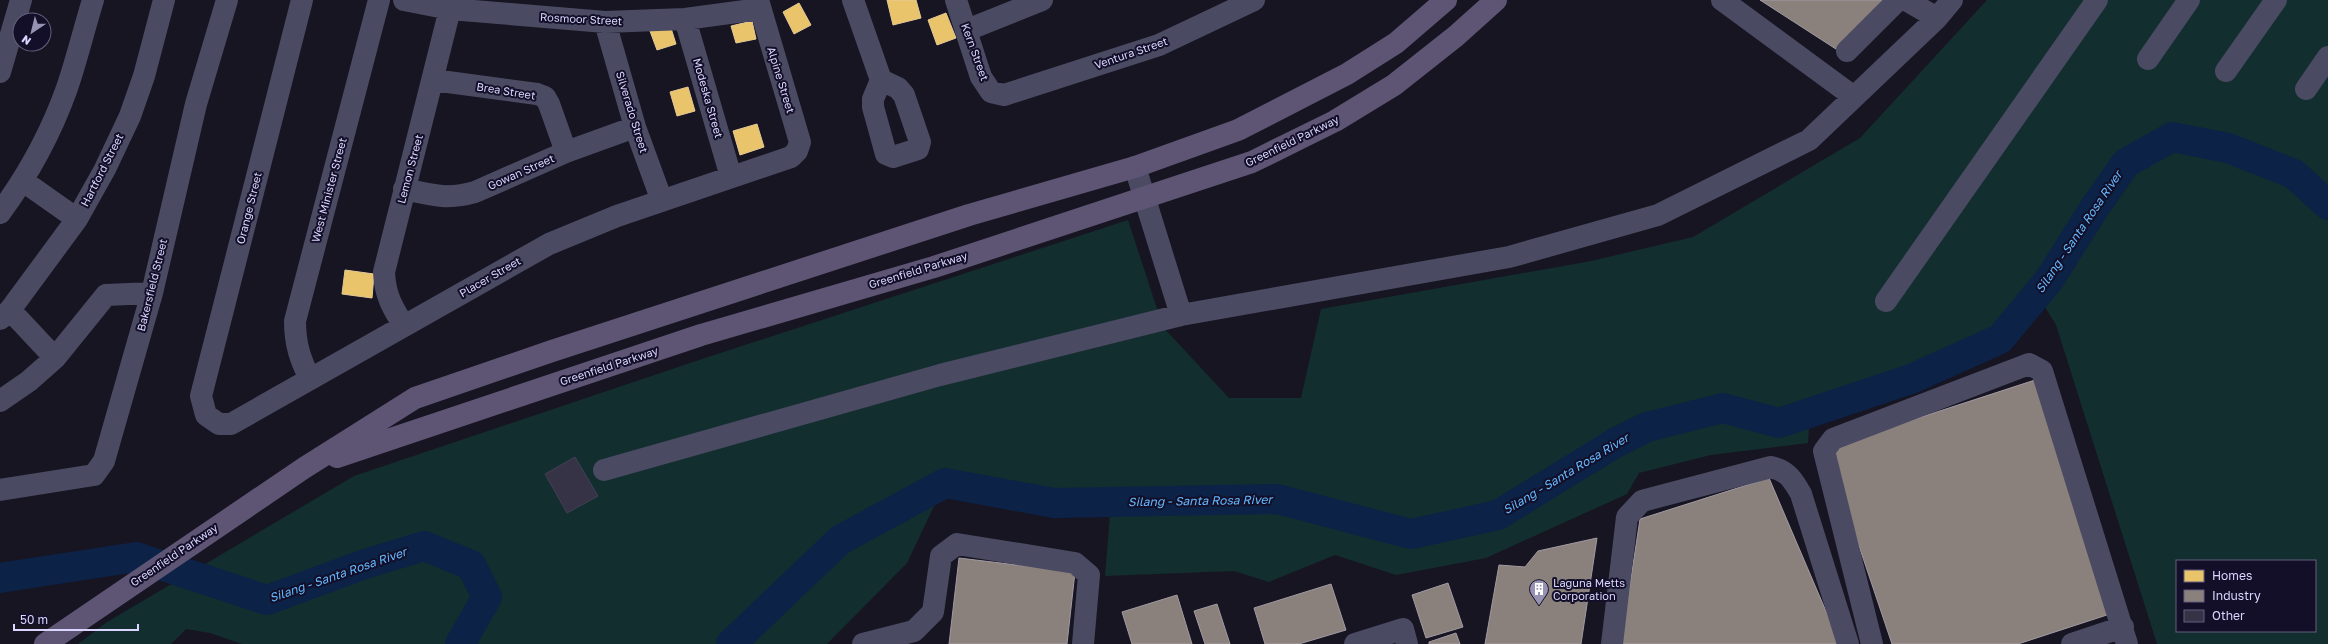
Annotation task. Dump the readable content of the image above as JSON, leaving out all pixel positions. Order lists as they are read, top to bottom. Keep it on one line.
{"streets":{"main road":["Greenfield Parkway"],"street":["Rosmoor Street","Kern Street","Ventura Street","Alpine Street","Brea Street","Modeska Street","Silverado Street","Lemon Street","Hartford Street","Gowan Street","West Minister Street","Orange Street","Placer Street","Bakersfield Street"]},"crossings":[["Rosmoor Street","Alpine Street"],["Rosmoor Street","Modeska Street"],["Rosmoor Street","Silverado Street"],["Rosmoor Street","Lemon Street"],["Kern Street","Ventura Street"],["Alpine Street","Placer Street"],["Brea Street","Lemon Street"],["Brea Street","Gowan Street"],["Modeska Street","Placer Street"],["Silverado Street","Gowan Street"],["Silverado Street","Placer Street"],["Lemon Street","Gowan Street"],["Lemon Street","Placer Street"],["West Minister Street","Placer Street"],["Orange Street","Placer Street"]],"water":["Silang - Santa Rosa River"],"places":{"building":["Laguna Metts Corporation"]},"legend":["Homes","Industry","Other"],"scale_bar":"50 m","north":"bottom left"}
